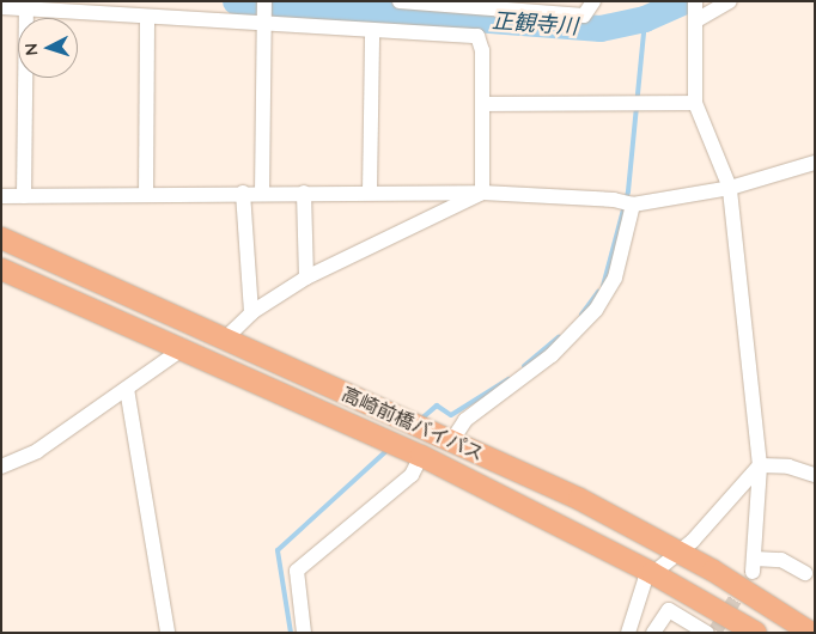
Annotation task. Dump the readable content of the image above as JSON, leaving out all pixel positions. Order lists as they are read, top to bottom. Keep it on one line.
{"streets":{"highway":["高崎前橋バイパス"]},"water":["正観寺川"],"north":"left"}
